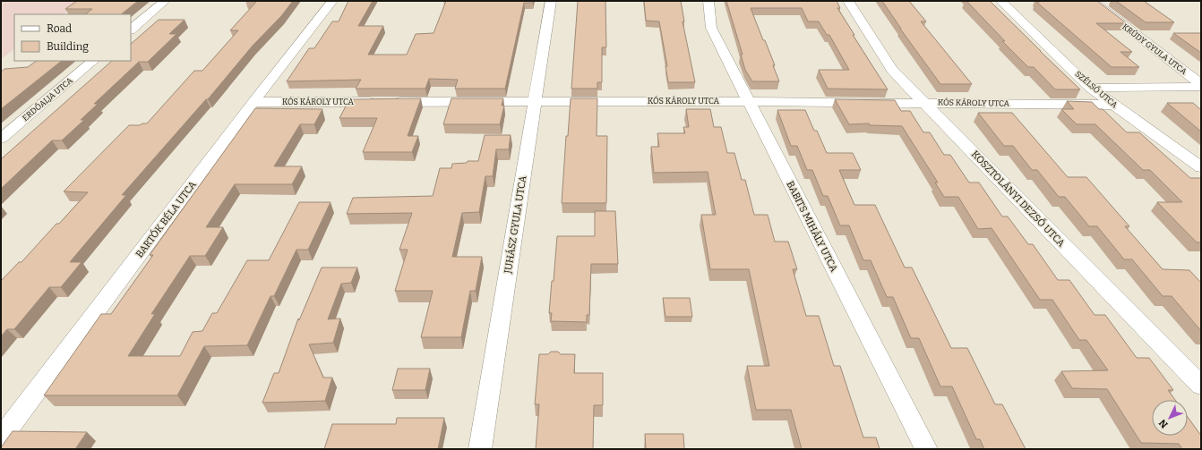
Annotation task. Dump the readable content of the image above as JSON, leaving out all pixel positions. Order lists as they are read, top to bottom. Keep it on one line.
{"streets":{"street":["KRÚDY GYULA UTCA","SZÉLSŐ UTCA","ERDŐALJA UTCA","KÓS KÁROLY UTCA","KOSZTOLÁNYI DEZSŐ UTCA","BARTÓK BÉLA UTCA","JUHÁSZ GYULA UTCA","BABITS MIHÁLY UTCA"]},"crossings":[["SZÉLSŐ UTCA","KÓS KÁROLY UTCA"],["KÓS KÁROLY UTCA","KOSZTOLÁNYI DEZSŐ UTCA"],["KÓS KÁROLY UTCA","BARTÓK BÉLA UTCA"],["KÓS KÁROLY UTCA","JUHÁSZ GYULA UTCA"],["KÓS KÁROLY UTCA","BABITS MIHÁLY UTCA"]],"legend":["Road","Building"],"north":"bottom left"}
